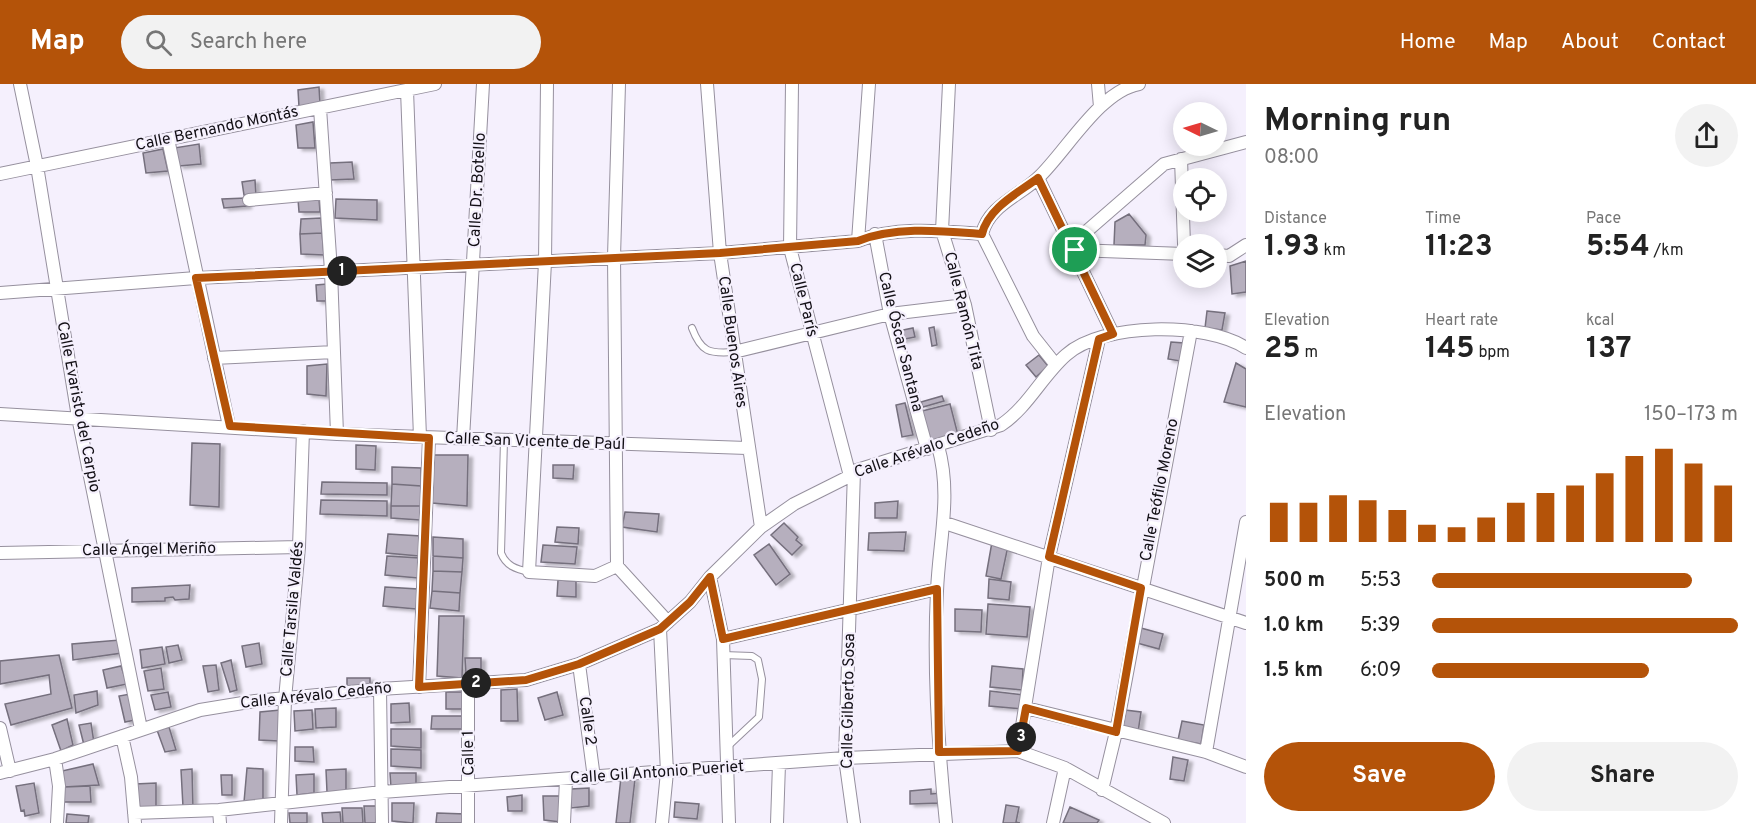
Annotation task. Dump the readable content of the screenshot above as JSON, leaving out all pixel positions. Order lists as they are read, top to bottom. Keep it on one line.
{"streets":{"street":["Calle Bernando Montás","Calle Dr. Botello","Calle París","Calle Ramón Tita","Calle Buenos Aires","Calle Óscar Santana","Calle Evaristo del Carpio","Calle San Vicente de Paúl","Calle Arévalo Cedeño","Calle Teófilo Moreno","Calle Ángel Meriño","Calle Tarsila Valdés","Calle Gilberto Sosa","Calle 2","Calle 1","Calle Gil Antonio Pueriet"]},"crossings":[["Calle Bernando Montás","Calle Evaristo del Carpio"],["Calle Dr. Botello","Calle San Vicente de Paúl"],["Calle París","Calle Arévalo Cedeño"],["Calle París","Calle Gilberto Sosa"],["Calle Ramón Tita","Calle Arévalo Cedeño"],["Calle Buenos Aires","Calle San Vicente de Paúl"],["Calle Buenos Aires","Calle Arévalo Cedeño"],["Calle Óscar Santana","Calle Arévalo Cedeño"],["Calle Óscar Santana","Calle Gil Antonio Pueriet"],["Calle Evaristo del Carpio","Calle San Vicente de Paúl"],["Calle Evaristo del Carpio","Calle Arévalo Cedeño"],["Calle Evaristo del Carpio","Calle Ángel Meriño"],["Calle San Vicente de Paúl","Calle Tarsila Valdés"],["Calle Arévalo Cedeño","Calle Teófilo Moreno"],["Calle Arévalo Cedeño","Calle Tarsila Valdés"],["Calle Arévalo Cedeño","Calle Gilberto Sosa"],["Calle Arévalo Cedeño","Calle 2"],["Calle Arévalo Cedeño","Calle 1"],["Calle Teófilo Moreno","Calle Gil Antonio Pueriet"],["Calle Ángel Meriño","Calle Tarsila Valdés"],["Calle Tarsila Valdés","Calle Gil Antonio Pueriet"],["Calle Gilberto Sosa","Calle Gil Antonio Pueriet"],["Calle 2","Calle Gil Antonio Pueriet"],["Calle 1","Calle Gil Antonio Pueriet"]],"north":"left","page":{"header":"Map","search":"Search here","nav":["Home","Map","About","Contact"],"heading":["Morning run","08:00"],"stats":[["Distance","1.93 km"],["Time","11:23"],["Pace","5:54 /km"],["Elevation","25 m"],["Heart rate","145 bpm"],["kcal","137"]],"pins":["1","2","3"],"chart":["Elevation","150–173 m"],"list":[{"name":"500 m","note":"5:53"},{"name":"1.0 km","note":"5:39"},{"name":"1.5 km","note":"6:09"}],"buttons":["Save","Share"]}}
